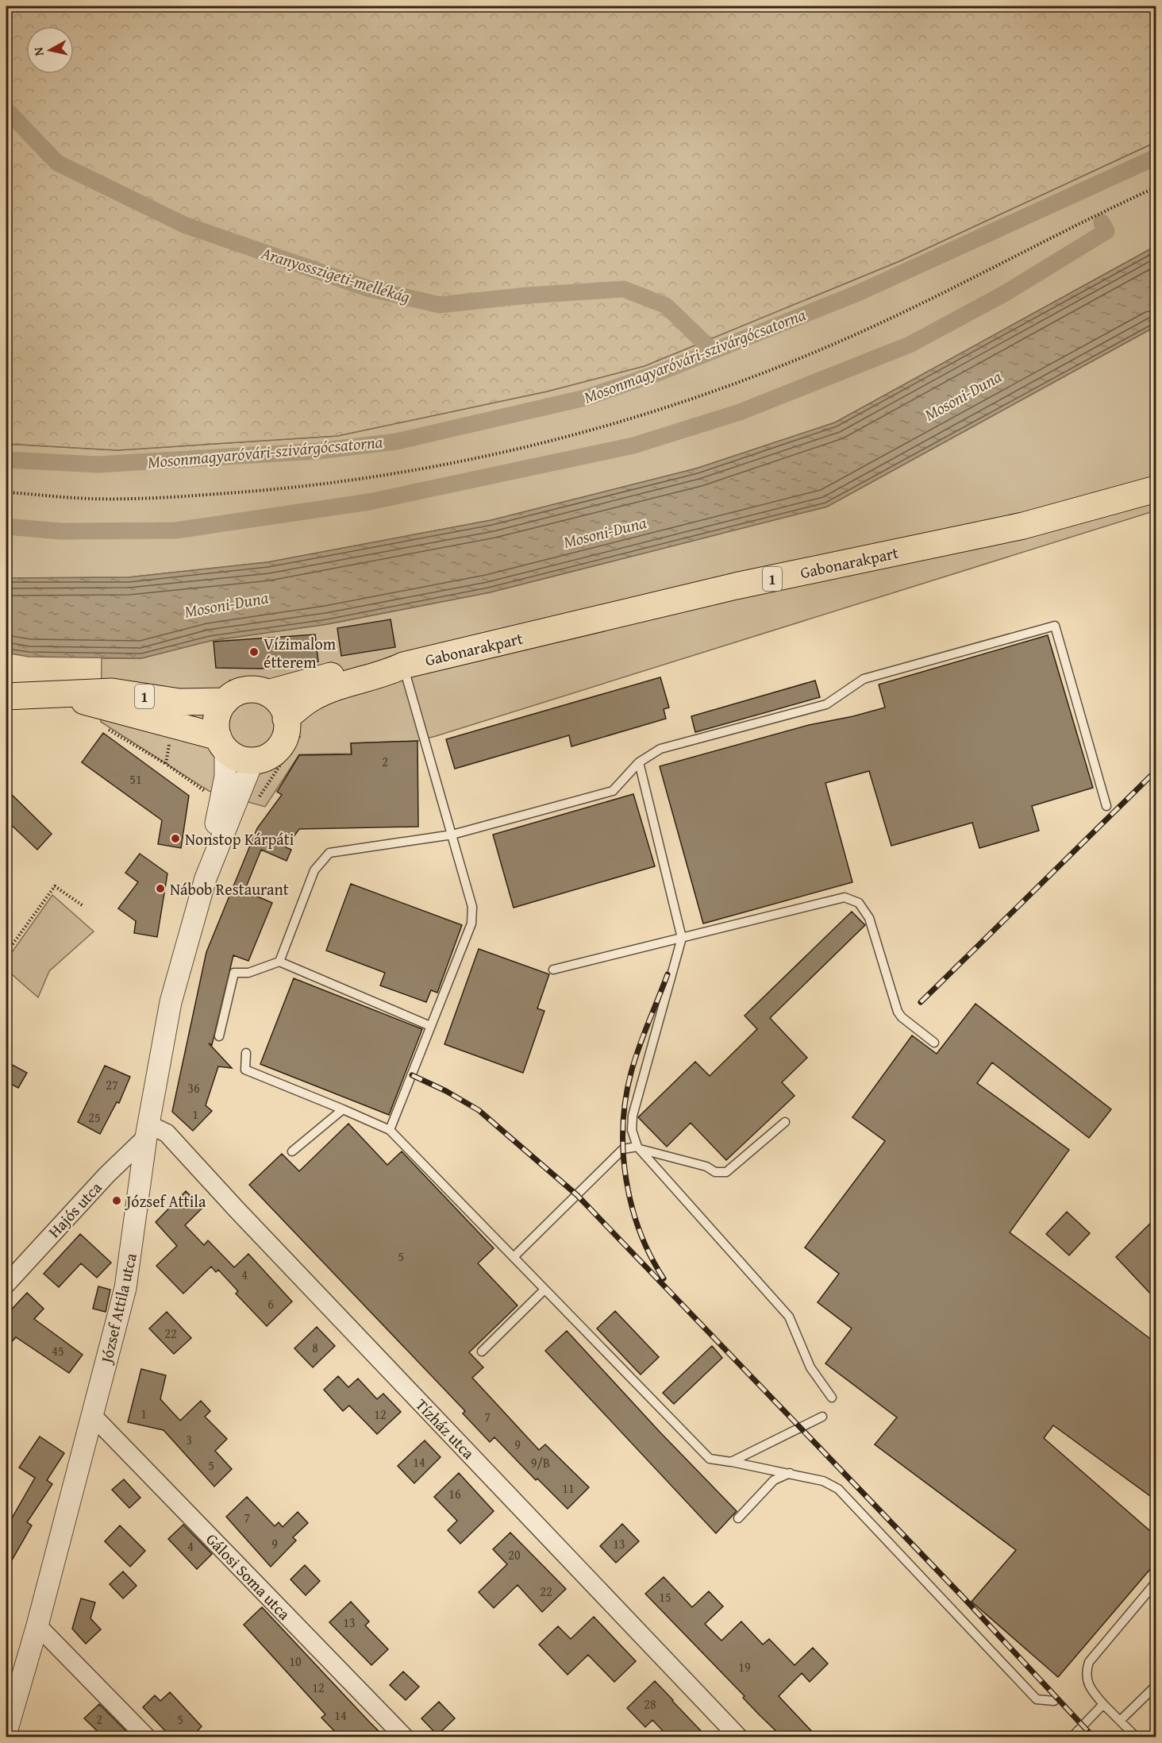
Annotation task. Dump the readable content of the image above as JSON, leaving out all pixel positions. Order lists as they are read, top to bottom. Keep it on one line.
{"streets":{"main road":["Gabonarakpart","1"],"street":["Hajós utca","József Attila utca","Tízház utca","Gálosi Soma utca"]},"crossings":[["Gabonarakpart","1"],["1","József Attila utca"],["Hajós utca","József Attila utca"],["Hajós utca","Tízház utca"],["József Attila utca","Tízház utca"],["József Attila utca","Gálosi Soma utca"]],"water":["Aranyosszigeti-mellékág","Mosonmagyaróvári-szivárgócsatorna","Mosoni-Duna"],"places":["Vízimalom étterem","Nonstop Kárpáti","Nábob Restaurant","József Attila"],"house_numbers":["2","51","27","36","1","25","5","4","6","22","8","45","1","12","7","3","9","14","9/B","5","11","16","7","9","13","4","20","22","15","13","10","19","12","28","14","2","5"],"north":"left"}
